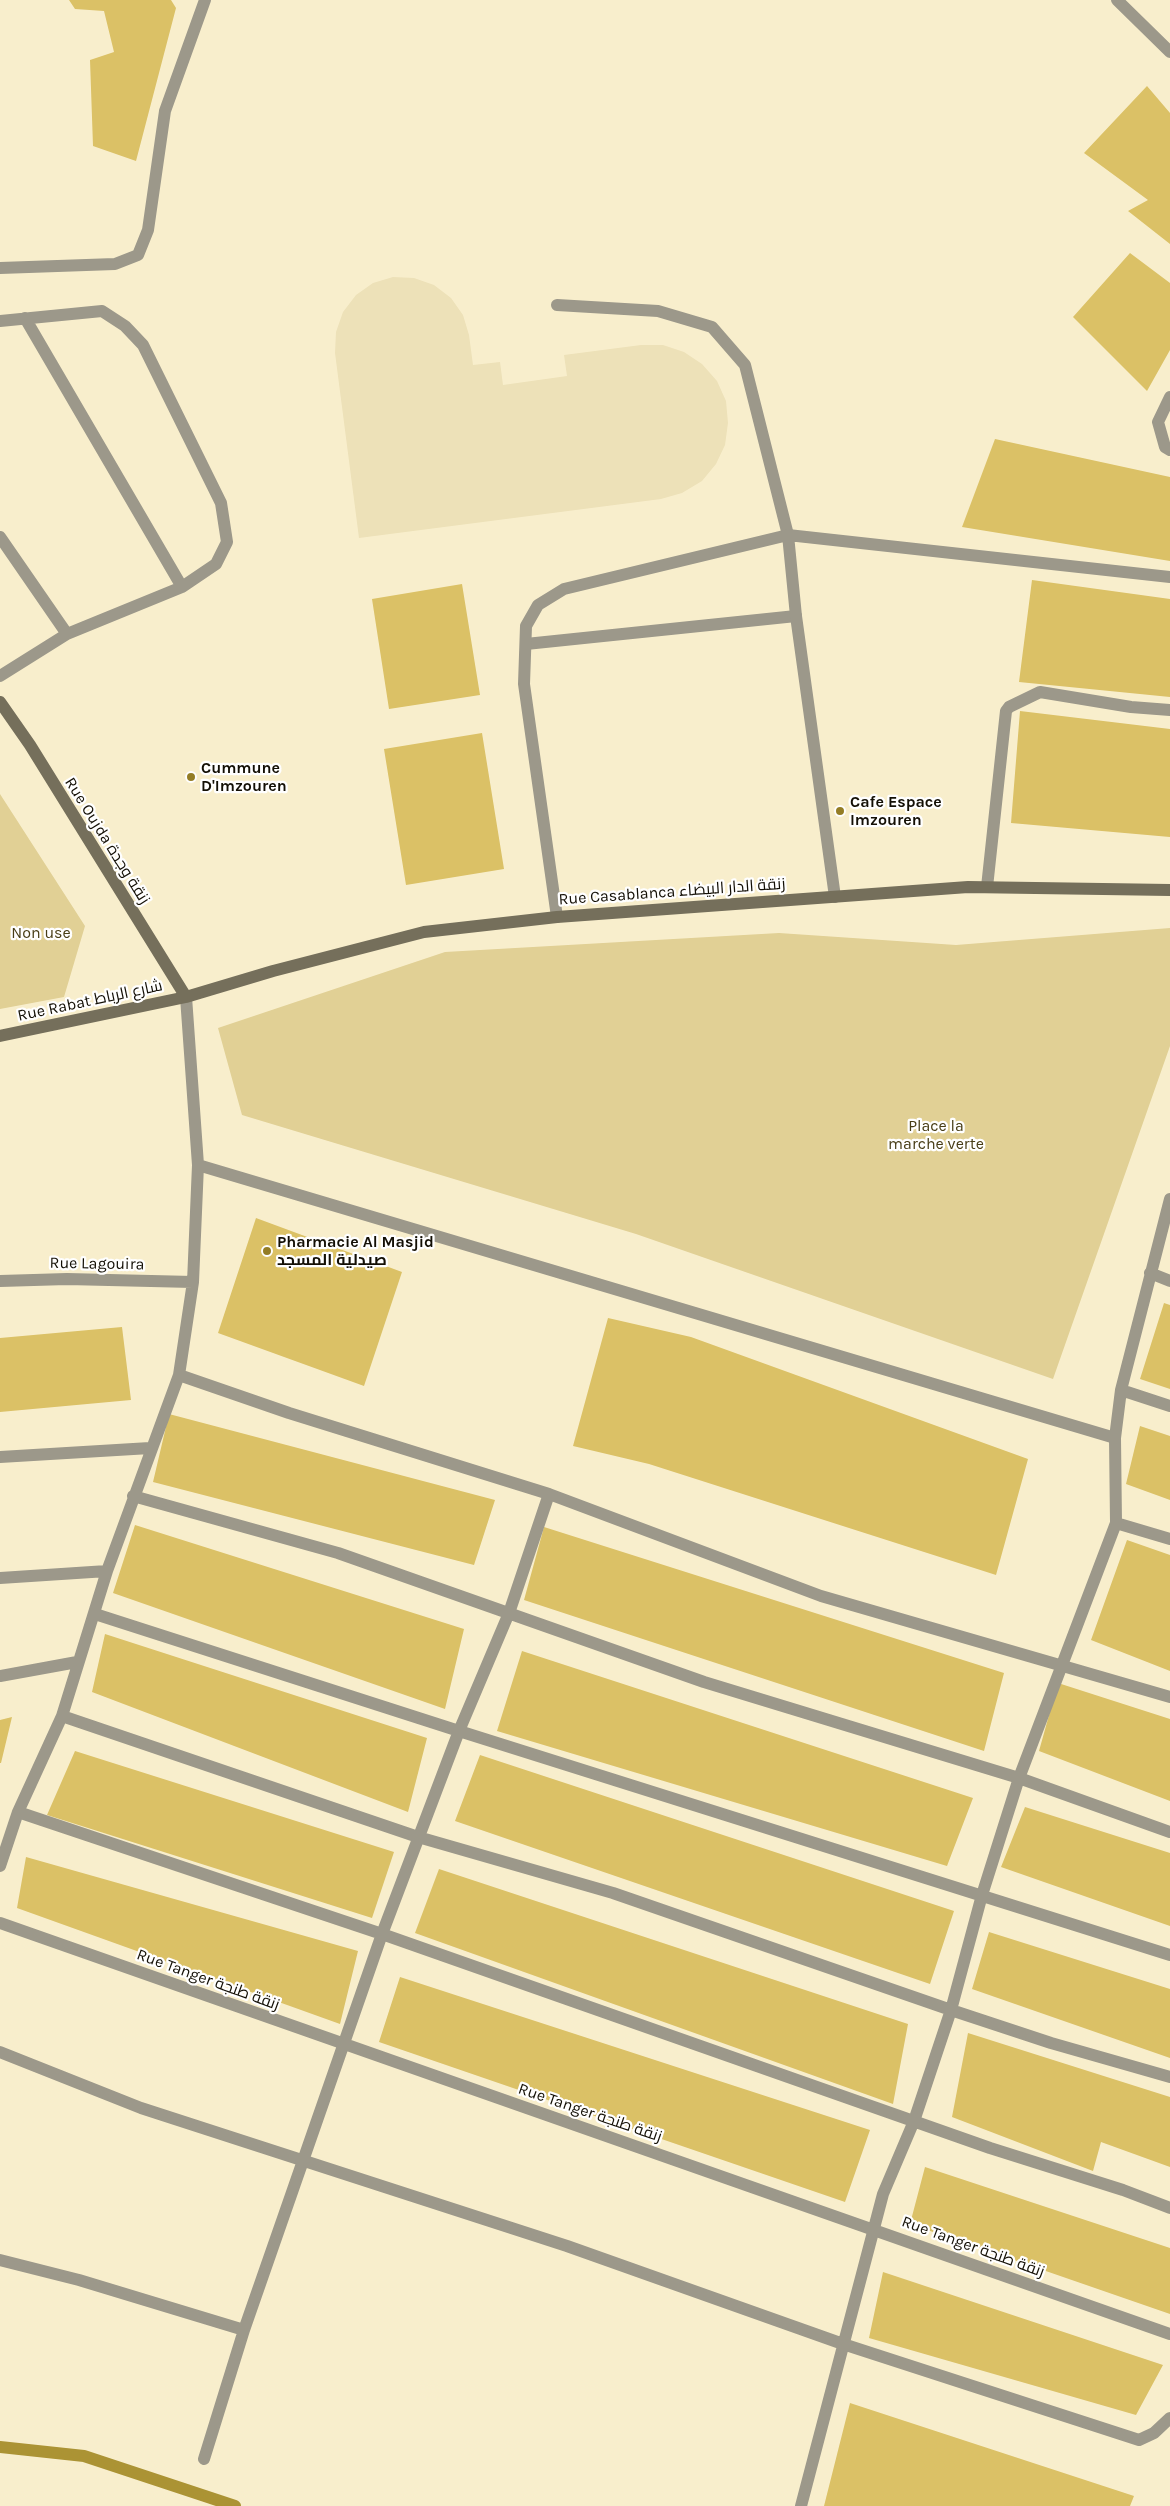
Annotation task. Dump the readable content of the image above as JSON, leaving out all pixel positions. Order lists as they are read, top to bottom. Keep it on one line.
{"streets":{"main road":["Rue Oujda زنقة وجدة","Rue Casablanca زنقة الدار البيضاء","Rue Rabat شارع الرباط"],"street":["Rue Lagouira","Rue Tanger زنقة طنجة"]},"crossings":[["Rue Oujda زنقة وجدة","Rue Casablanca زنقة الدار البيضاء"],["Rue Oujda زنقة وجدة","Rue Rabat شارع الرباط"],["Rue Casablanca زنقة الدار البيضاء","Rue Rabat شارع الرباط"]],"parks":["Non use","Place la marche verte"],"places":["Cummune D'Imzouren","Cafe Espace Imzouren","Pharmacie Al Masjid صيدلية المسجد"]}
